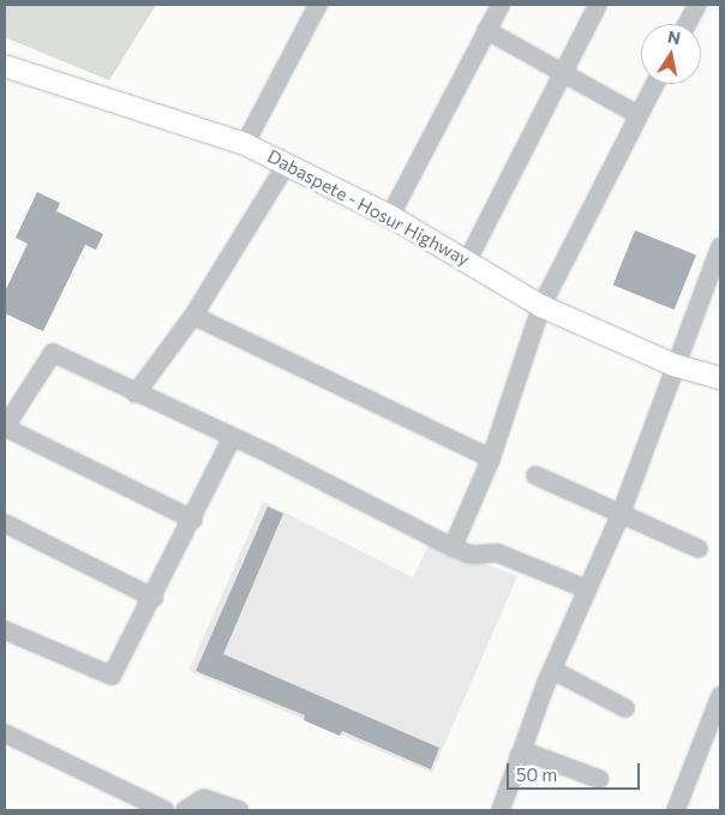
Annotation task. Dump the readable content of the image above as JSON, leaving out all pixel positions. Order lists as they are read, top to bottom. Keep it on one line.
{"streets":{"main road":["Dabaspete - Hosur Highway"]},"scale_bar":"50 m","north":"top"}
